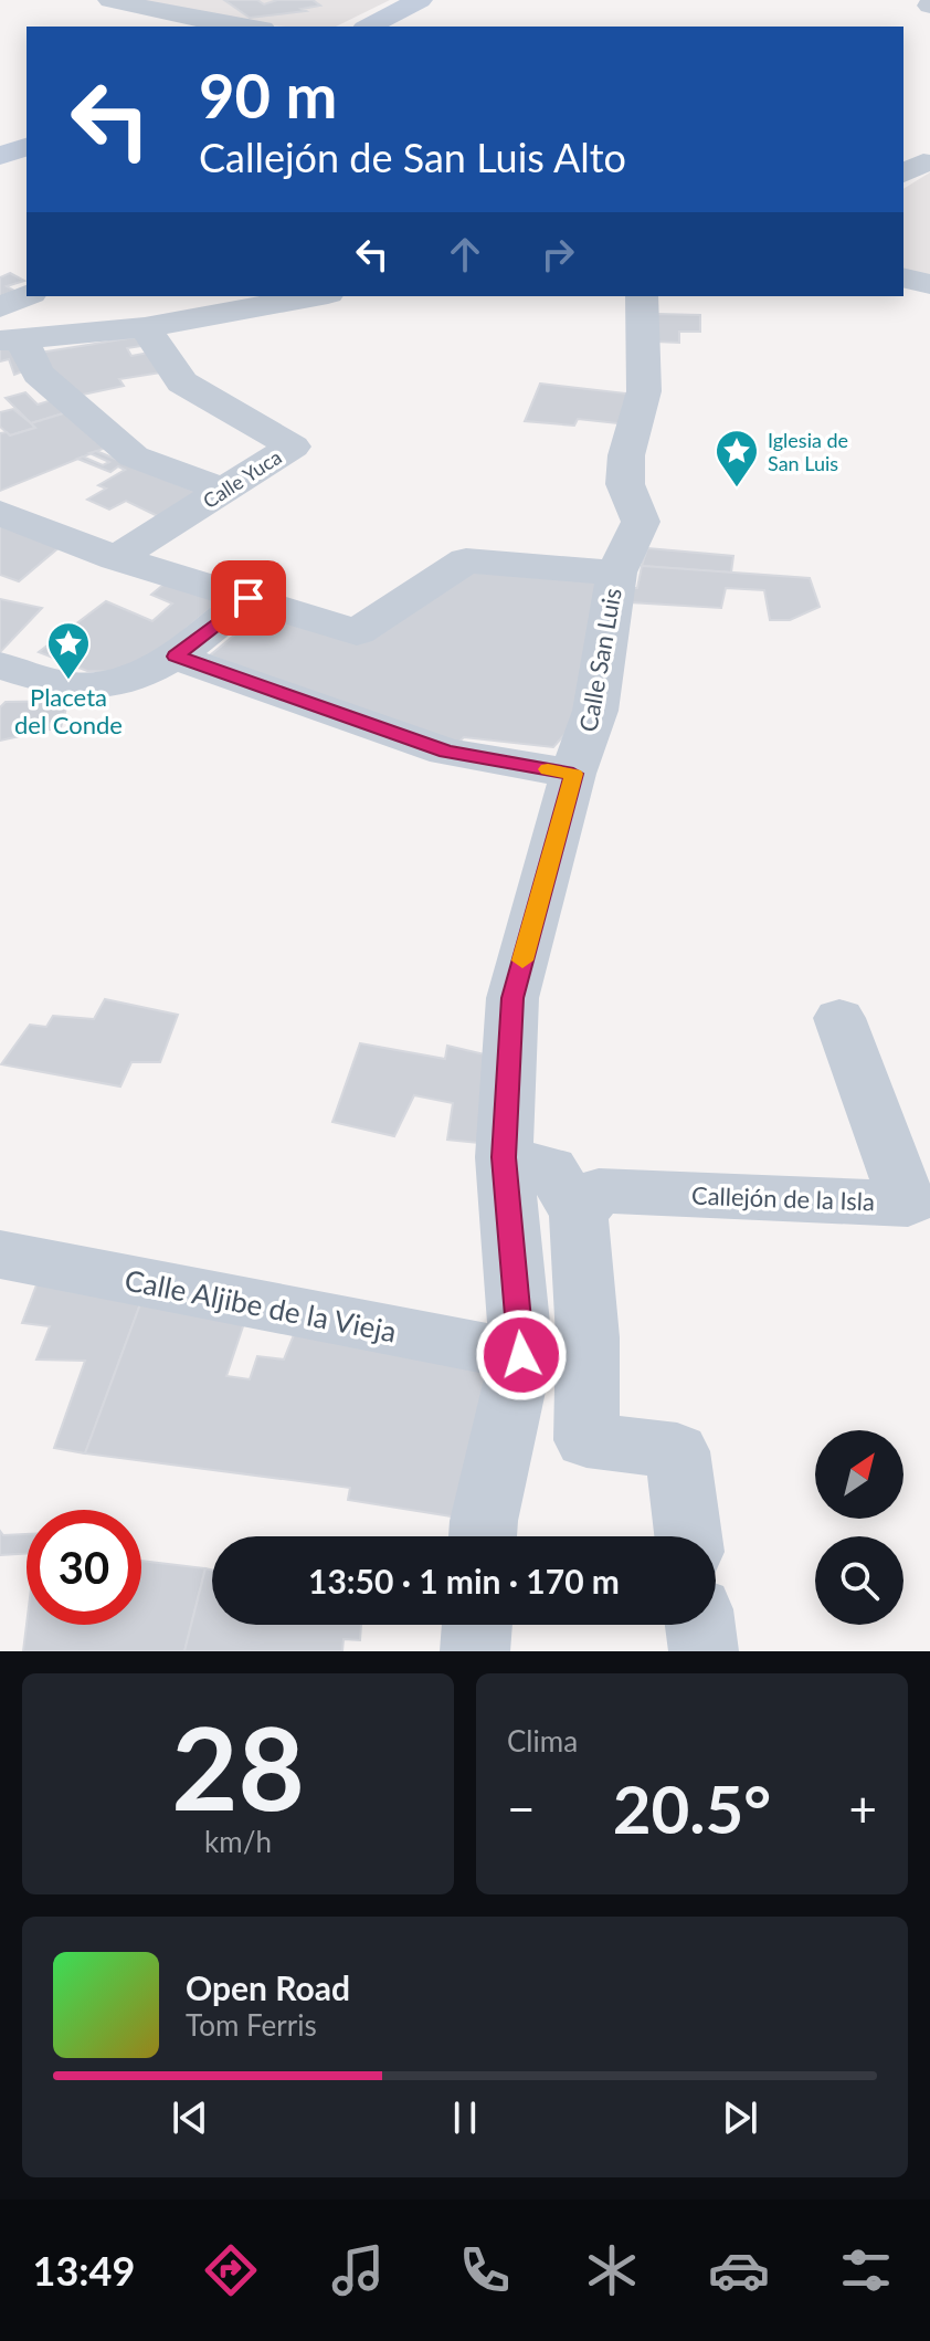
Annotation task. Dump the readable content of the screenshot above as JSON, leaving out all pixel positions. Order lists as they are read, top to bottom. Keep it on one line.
{"streets":{"street":["Calle Yuca","Calle San Luis","Callejón de la Isla","Calle Aljibe de la Vieja"]},"crossings":[["Calle San Luis","Calle Aljibe de la Vieja"]],"places":{"place":["Iglesia de San Luis","Placeta del Conde"]},"north":"top right","page":{"turn":["90 m","Callejón de San Luis Alto"],"limit":"30","trip":"13:50 · 1 min · 170 m","tile":[["28","km/h"],"Clima"],"heat":["−","20.5°","+"],"song":["Open Road","Tom Ferris"],"tabs":"13:49"}}
